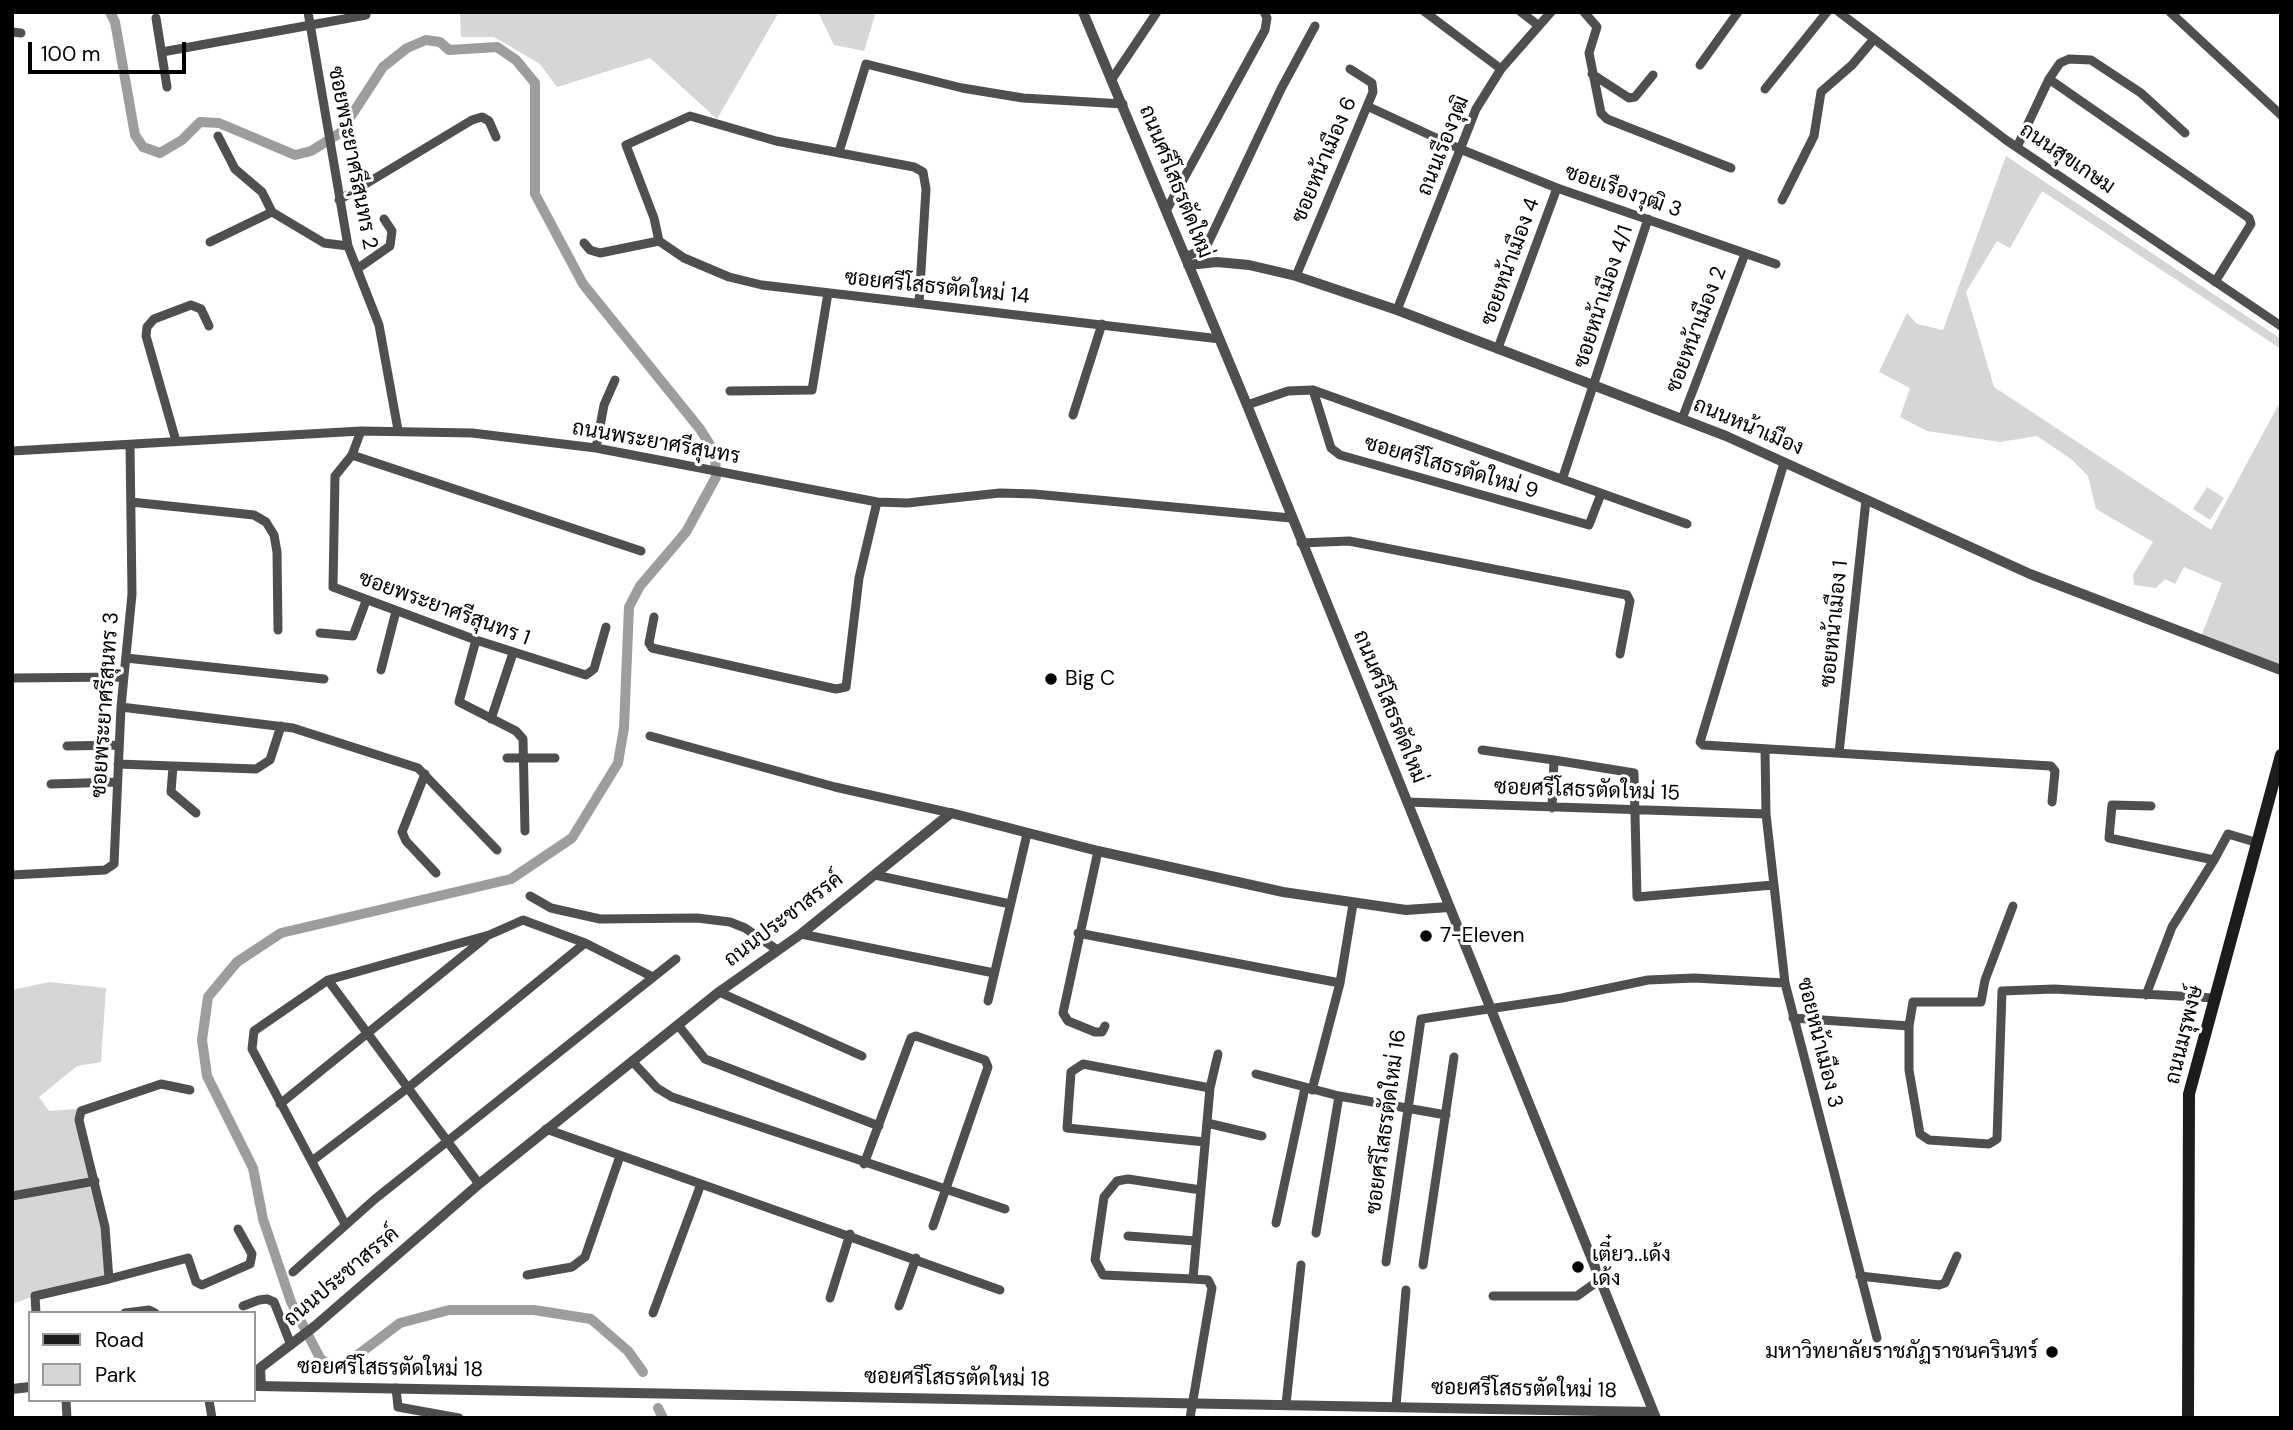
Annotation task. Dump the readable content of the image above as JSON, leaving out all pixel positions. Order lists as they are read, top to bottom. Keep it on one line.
{"streets":{"main road":["ถนนมรุพงษ์"],"street":["ถนนเรืองวุฒิ","ซอยพระยาศรีสุนทร 2","ถนนสุขเกษม","ซอยหน้าเมือง 6","ถนนศรีโสธรตัดใหม่","ซอยเรืองวุฒิ 3","ซอยหน้าเมือง 4","ซอยศรีโสธรตัดใหม่ 14","ซอยหน้าเมือง 4/1","ซอยหน้าเมือง 2","ถนนหน้าเมือง","ถนนพระยาศรีสุนทร","ซอยศรีโสธรตัดใหม่ 9","ซอยพระยาศรีสุนทร 1","ซอยหน้าเมือง 1","ซอยพระยาศรีสุนทร 3","ซอยศรีโสธรตัดใหม่ 15","ถนนประชาสรรค์","ซอยหน้าเมือง 3","ซอยศรีโสธรตัดใหม่ 16","ซอยศรีโสธรตัดใหม่ 18"]},"crossings":[["ถนนเรืองวุฒิ","ซอยเรืองวุฒิ 3"],["ถนนเรืองวุฒิ","ถนนหน้าเมือง"],["ซอยพระยาศรีสุนทร 2","ถนนพระยาศรีสุนทร"],["ซอยหน้าเมือง 6","ซอยเรืองวุฒิ 3"],["ซอยหน้าเมือง 6","ถนนหน้าเมือง"],["ถนนศรีโสธรตัดใหม่","ซอยศรีโสธรตัดใหม่ 14"],["ถนนศรีโสธรตัดใหม่","ถนนหน้าเมือง"],["ถนนศรีโสธรตัดใหม่","ถนนพระยาศรีสุนทร"],["ถนนศรีโสธรตัดใหม่","ซอยศรีโสธรตัดใหม่ 9"],["ถนนศรีโสธรตัดใหม่","ซอยศรีโสธรตัดใหม่ 15"],["ถนนศรีโสธรตัดใหม่","ซอยศรีโสธรตัดใหม่ 16"],["ถนนศรีโสธรตัดใหม่","ซอยศรีโสธรตัดใหม่ 18"],["ซอยเรืองวุฒิ 3","ซอยหน้าเมือง 4"],["ซอยเรืองวุฒิ 3","ซอยหน้าเมือง 4/1"],["ซอยเรืองวุฒิ 3","ซอยหน้าเมือง 2"],["ซอยหน้าเมือง 4","ถนนหน้าเมือง"],["ซอยหน้าเมือง 4/1","ถนนหน้าเมือง"],["ซอยหน้าเมือง 4/1","ซอยศรีโสธรตัดใหม่ 9"],["ซอยหน้าเมือง 2","ถนนหน้าเมือง"],["ถนนหน้าเมือง","ซอยหน้าเมือง 1"],["ถนนพระยาศรีสุนทร","ซอยพระยาศรีสุนทร 1"],["ถนนพระยาศรีสุนทร","ซอยพระยาศรีสุนทร 3"],["ซอยศรีโสธรตัดใหม่ 15","ซอยหน้าเมือง 3"],["ถนนประชาสรรค์","ซอยศรีโสธรตัดใหม่ 18"]],"places":["Big C","7-Eleven","เตี๋ยว..เด้ง เด้ง","มหาวิทยาลัยราชภัฏราชนครินทร์"],"legend":["Road","Park"],"scale_bar":"100 m"}
